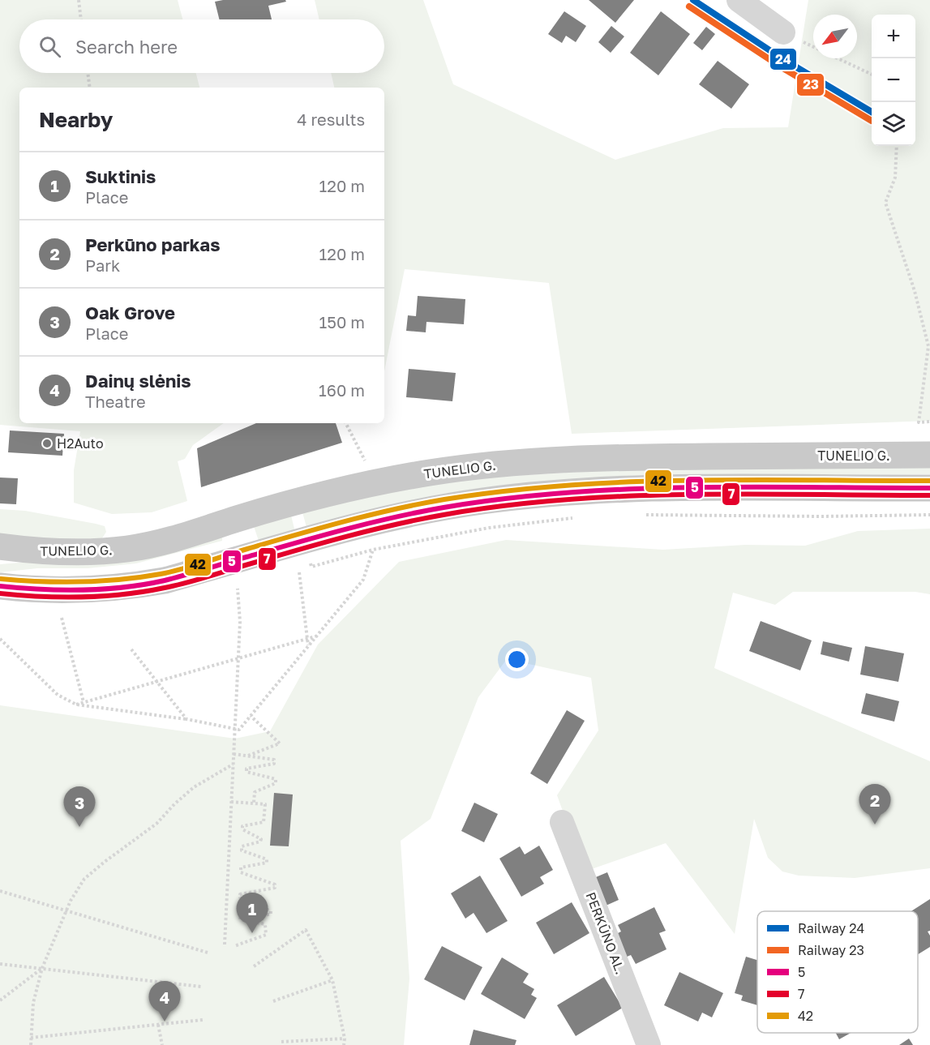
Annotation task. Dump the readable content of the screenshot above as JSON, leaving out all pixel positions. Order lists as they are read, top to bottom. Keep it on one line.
{"streets":{"main road":["TUNELIO G."],"street":["PERKŪNO AL."]},"places":["H2Auto"],"lines":["rail line 24","rail line 23","transit line 42","transit line 5","transit line 7"],"legend":["Railway 24","Railway 23","5","7","42"],"north":"bottom left","page":{"map_buttons":["+","−"],"search":"Search here","heading":["Nearby","4 results"],"list":[{"mark":"1","name":"Suktinis","note":"Place","value":"120 m"},{"mark":"2","name":"Perkūno parkas","note":"Park","value":"120 m"},{"mark":"3","name":"Oak Grove","note":"Place","value":"150 m"},{"mark":"4","name":"Dainų slėnis","note":"Theatre","value":"160 m"}],"pins":["2","3","1","4"]}}
